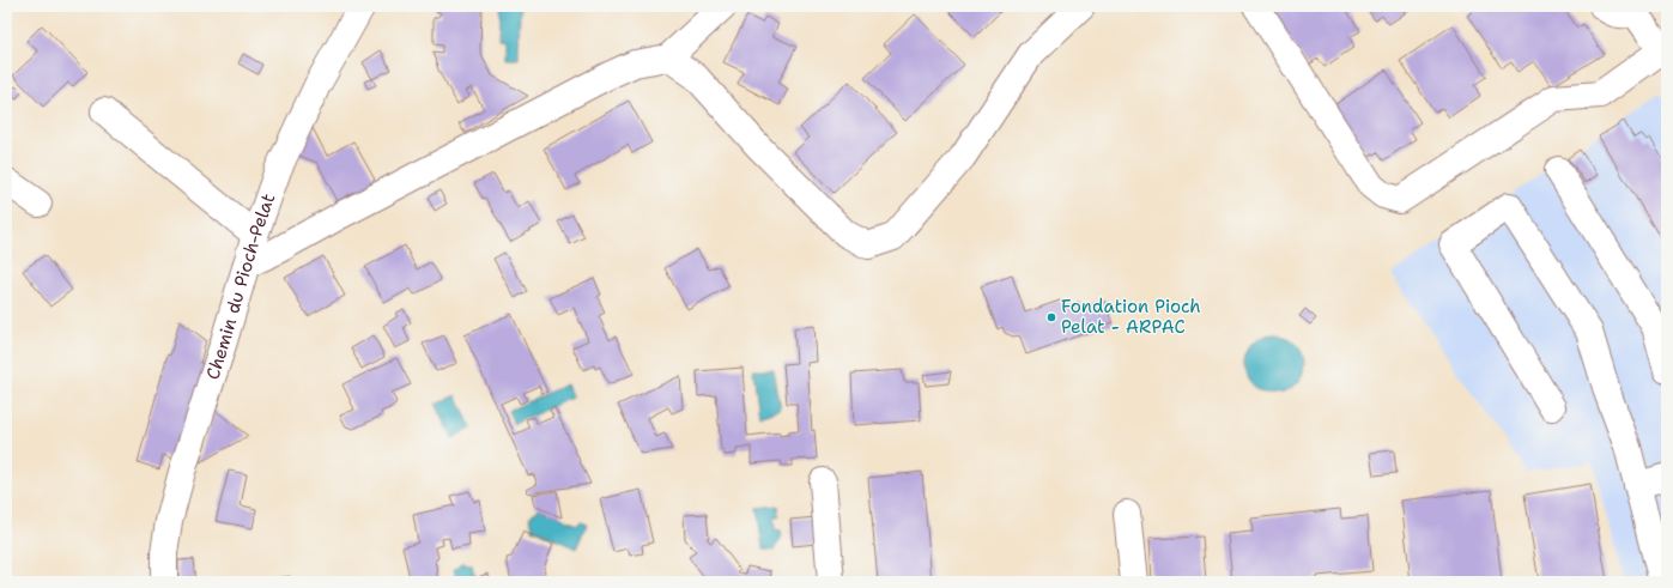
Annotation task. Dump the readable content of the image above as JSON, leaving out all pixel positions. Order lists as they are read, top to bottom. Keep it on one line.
{"streets":{"street":["Chemin du Pioch-Pelat"]},"places":["Fondation Pioch Pelat - ARPAC"]}
